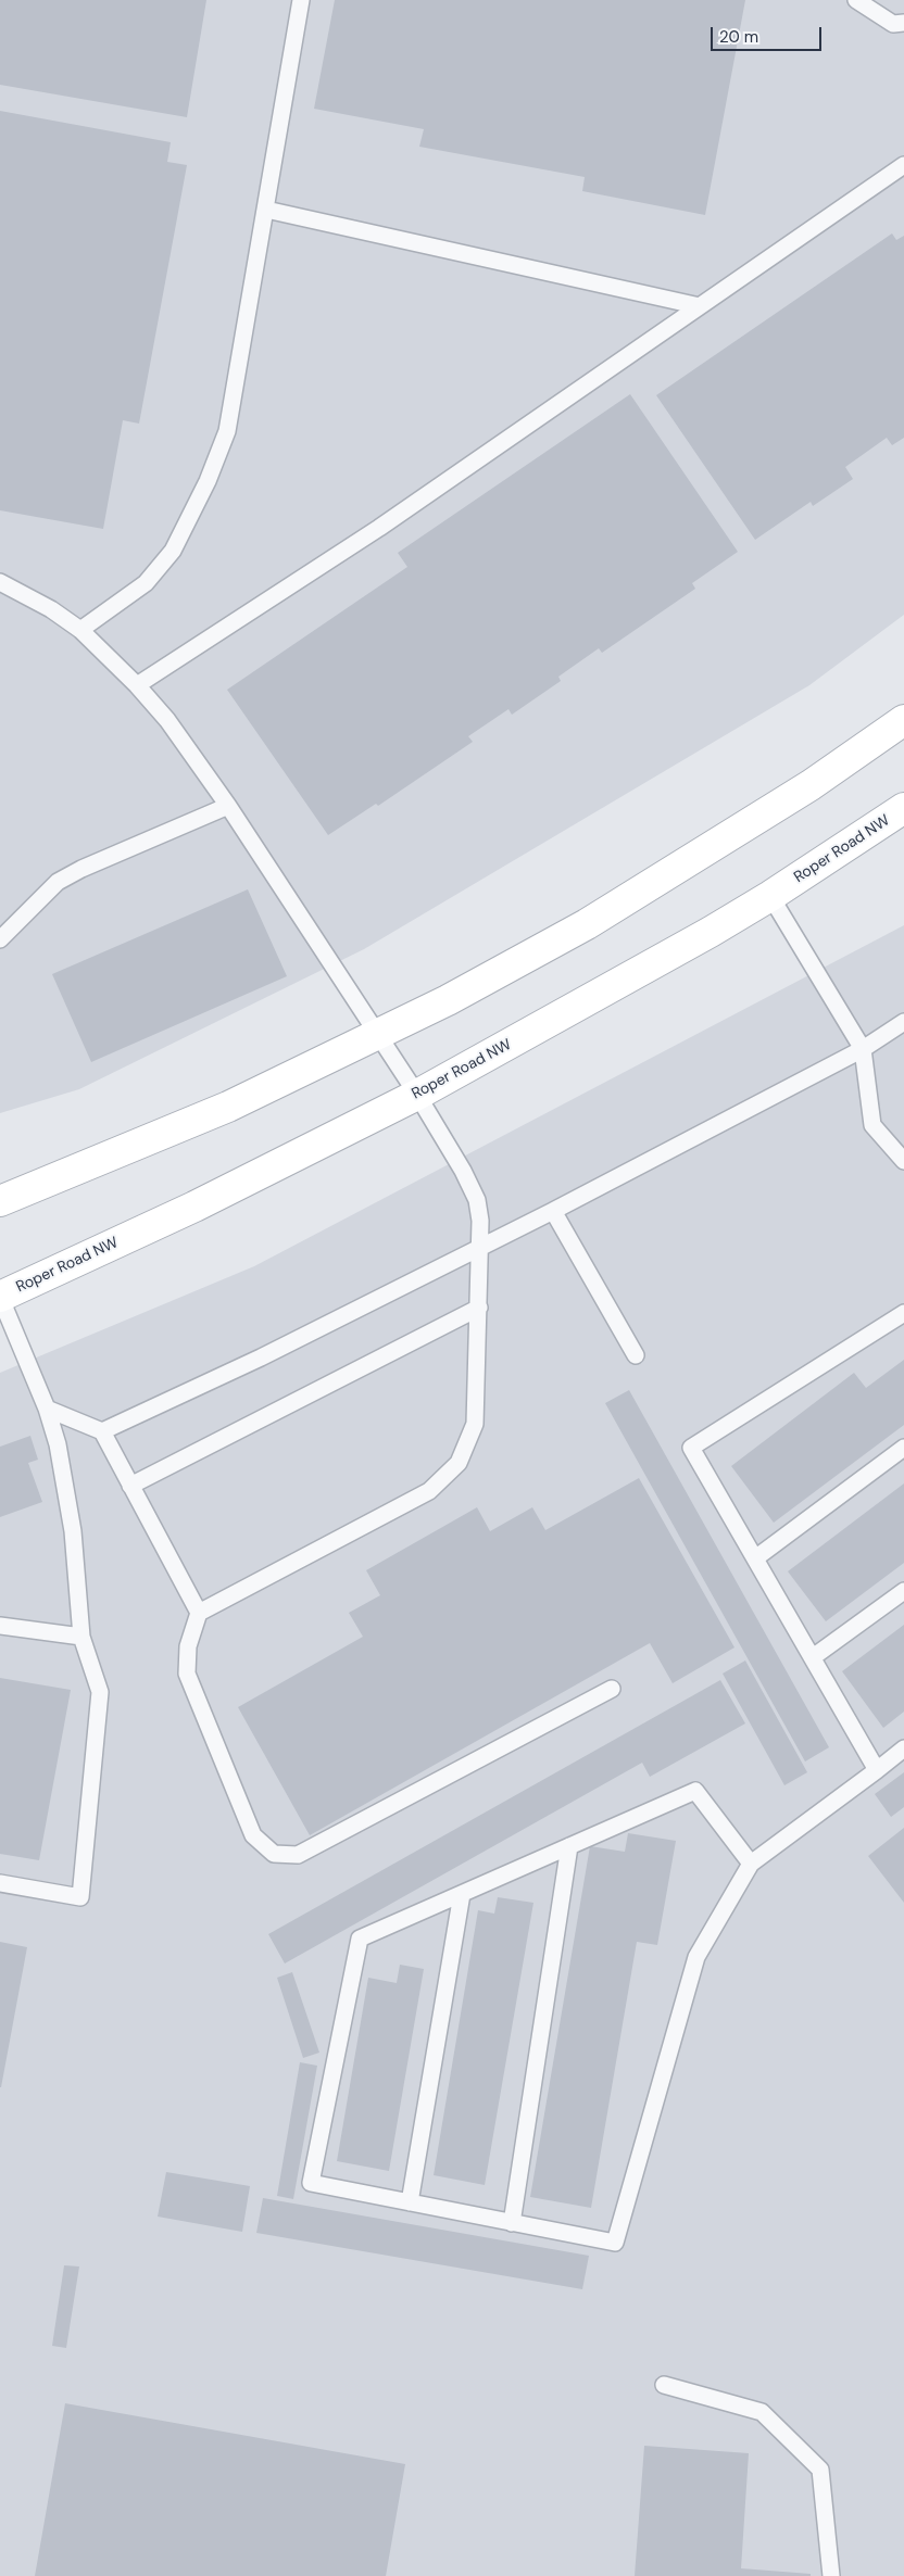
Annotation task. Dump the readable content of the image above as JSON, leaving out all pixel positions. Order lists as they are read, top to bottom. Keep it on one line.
{"streets":{"main road":["Roper Road NW"]},"scale_bar":"20 m"}
